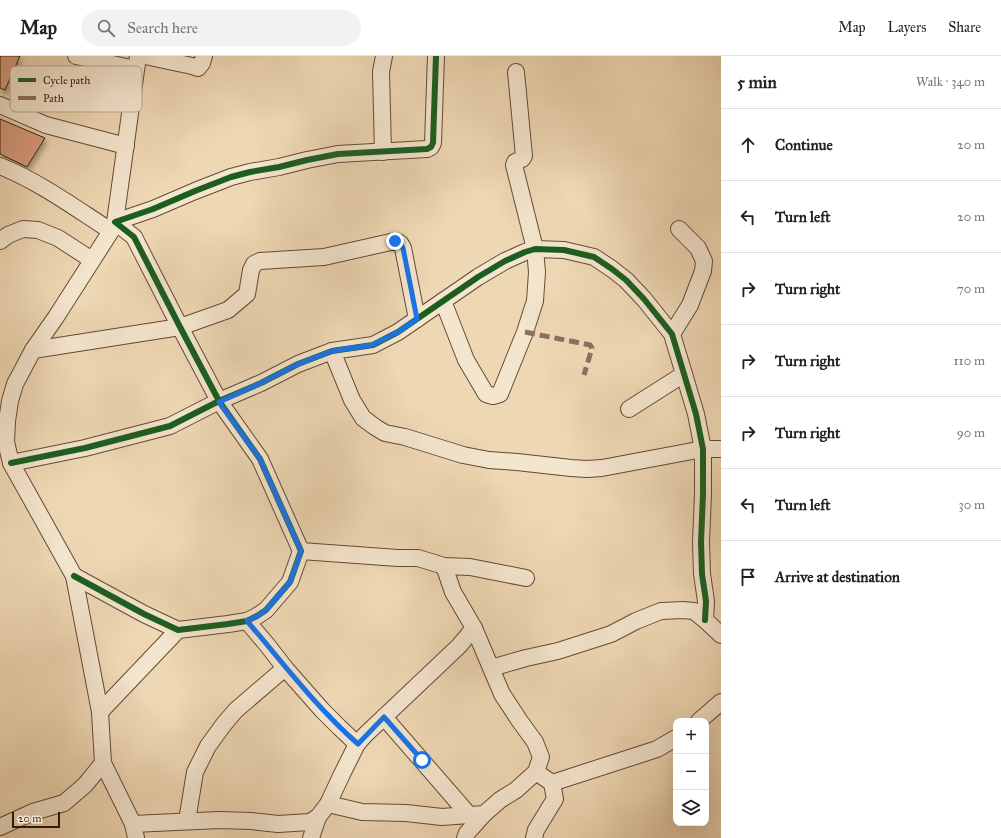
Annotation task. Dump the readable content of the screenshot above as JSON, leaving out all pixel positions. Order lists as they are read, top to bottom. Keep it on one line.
{"legend":["Cycle path","Path"],"scale_bar":"20 m","page":{"header":"Map","search":"Search here","nav":["Map","Layers","Share"],"heading":["5 min","Walk · 340 m"],"list":[["Continue","20 m"],["Turn left","20 m"],["Turn right","70 m"],["Turn right","110 m"],["Turn right","90 m"],["Turn left","30 m"],"Arrive at destination"],"map_buttons":["+","−"],"scale":"20 m"}}
